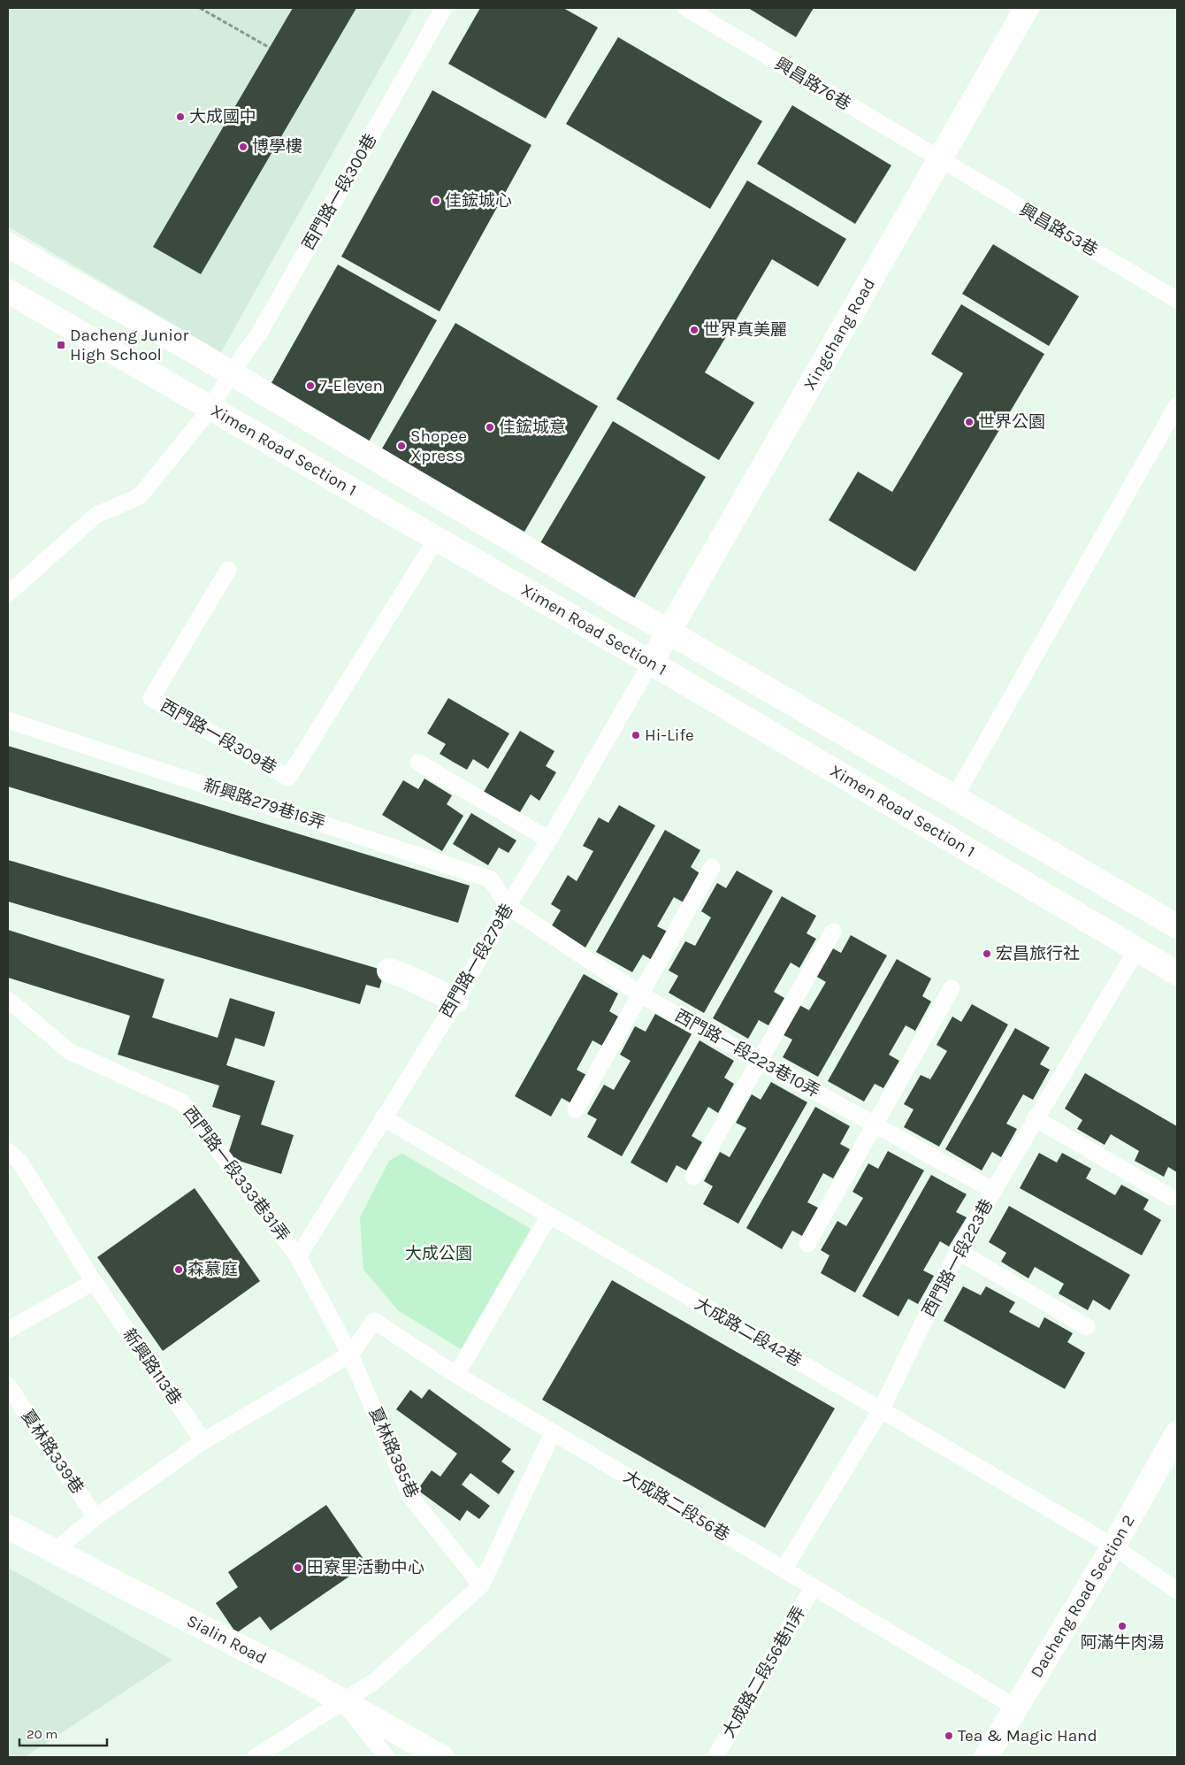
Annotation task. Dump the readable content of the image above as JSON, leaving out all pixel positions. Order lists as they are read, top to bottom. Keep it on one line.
{"streets":{"street":["Xingchang Road","Ximen Road Section 1","Dacheng Road Section 2","Sialin Road"],"lane":["興昌路76巷","西門路一段300巷","興昌路53巷","西門路一段309巷","新興路279巷16弄","西門路一段279巷","西門路一段223巷10弄","西門路一段333巷31弄","西門路一段223巷","大成路二段42巷","新興路113巷","夏林路339巷","夏林路385巷","大成路二段56巷","大成路二段56巷11弄"]},"crossings":[["興昌路76巷","興昌路53巷"],["興昌路76巷","Xingchang Road"],["西門路一段300巷","Ximen Road Section 1"],["興昌路53巷","Xingchang Road"],["Xingchang Road","Ximen Road Section 1"],["Xingchang Road","西門路一段279巷"],["Ximen Road Section 1","西門路一段309巷"],["Ximen Road Section 1","西門路一段279巷"],["Ximen Road Section 1","西門路一段223巷"],["新興路279巷16弄","西門路一段279巷"],["新興路279巷16弄","西門路一段223巷10弄"],["西門路一段279巷","西門路一段223巷10弄"],["西門路一段279巷","西門路一段333巷31弄"],["西門路一段279巷","大成路二段42巷"],["西門路一段223巷10弄","西門路一段223巷"],["西門路一段333巷31弄","夏林路385巷"],["西門路一段333巷31弄","大成路二段56巷"],["西門路一段223巷","大成路二段42巷"],["西門路一段223巷","大成路二段56巷"],["大成路二段42巷","Dacheng Road Section 2"],["夏林路385巷","大成路二段56巷"],["大成路二段56巷","Dacheng Road Section 2"],["大成路二段56巷","大成路二段56巷11弄"]],"parks":["大成公園"],"places":{"other":["大成國中","博學樓","佳鋐城心","世界真美麗","7-Eleven","世界公園","佳鋐城意","Shopee Xpress","Hi-Life","宏昌旅行社","森慕庭","田寮里活動中心","阿滿牛肉湯","Tea & Magic Hand"],"transit":["Dacheng Junior High School"]},"scale_bar":"20 m"}
